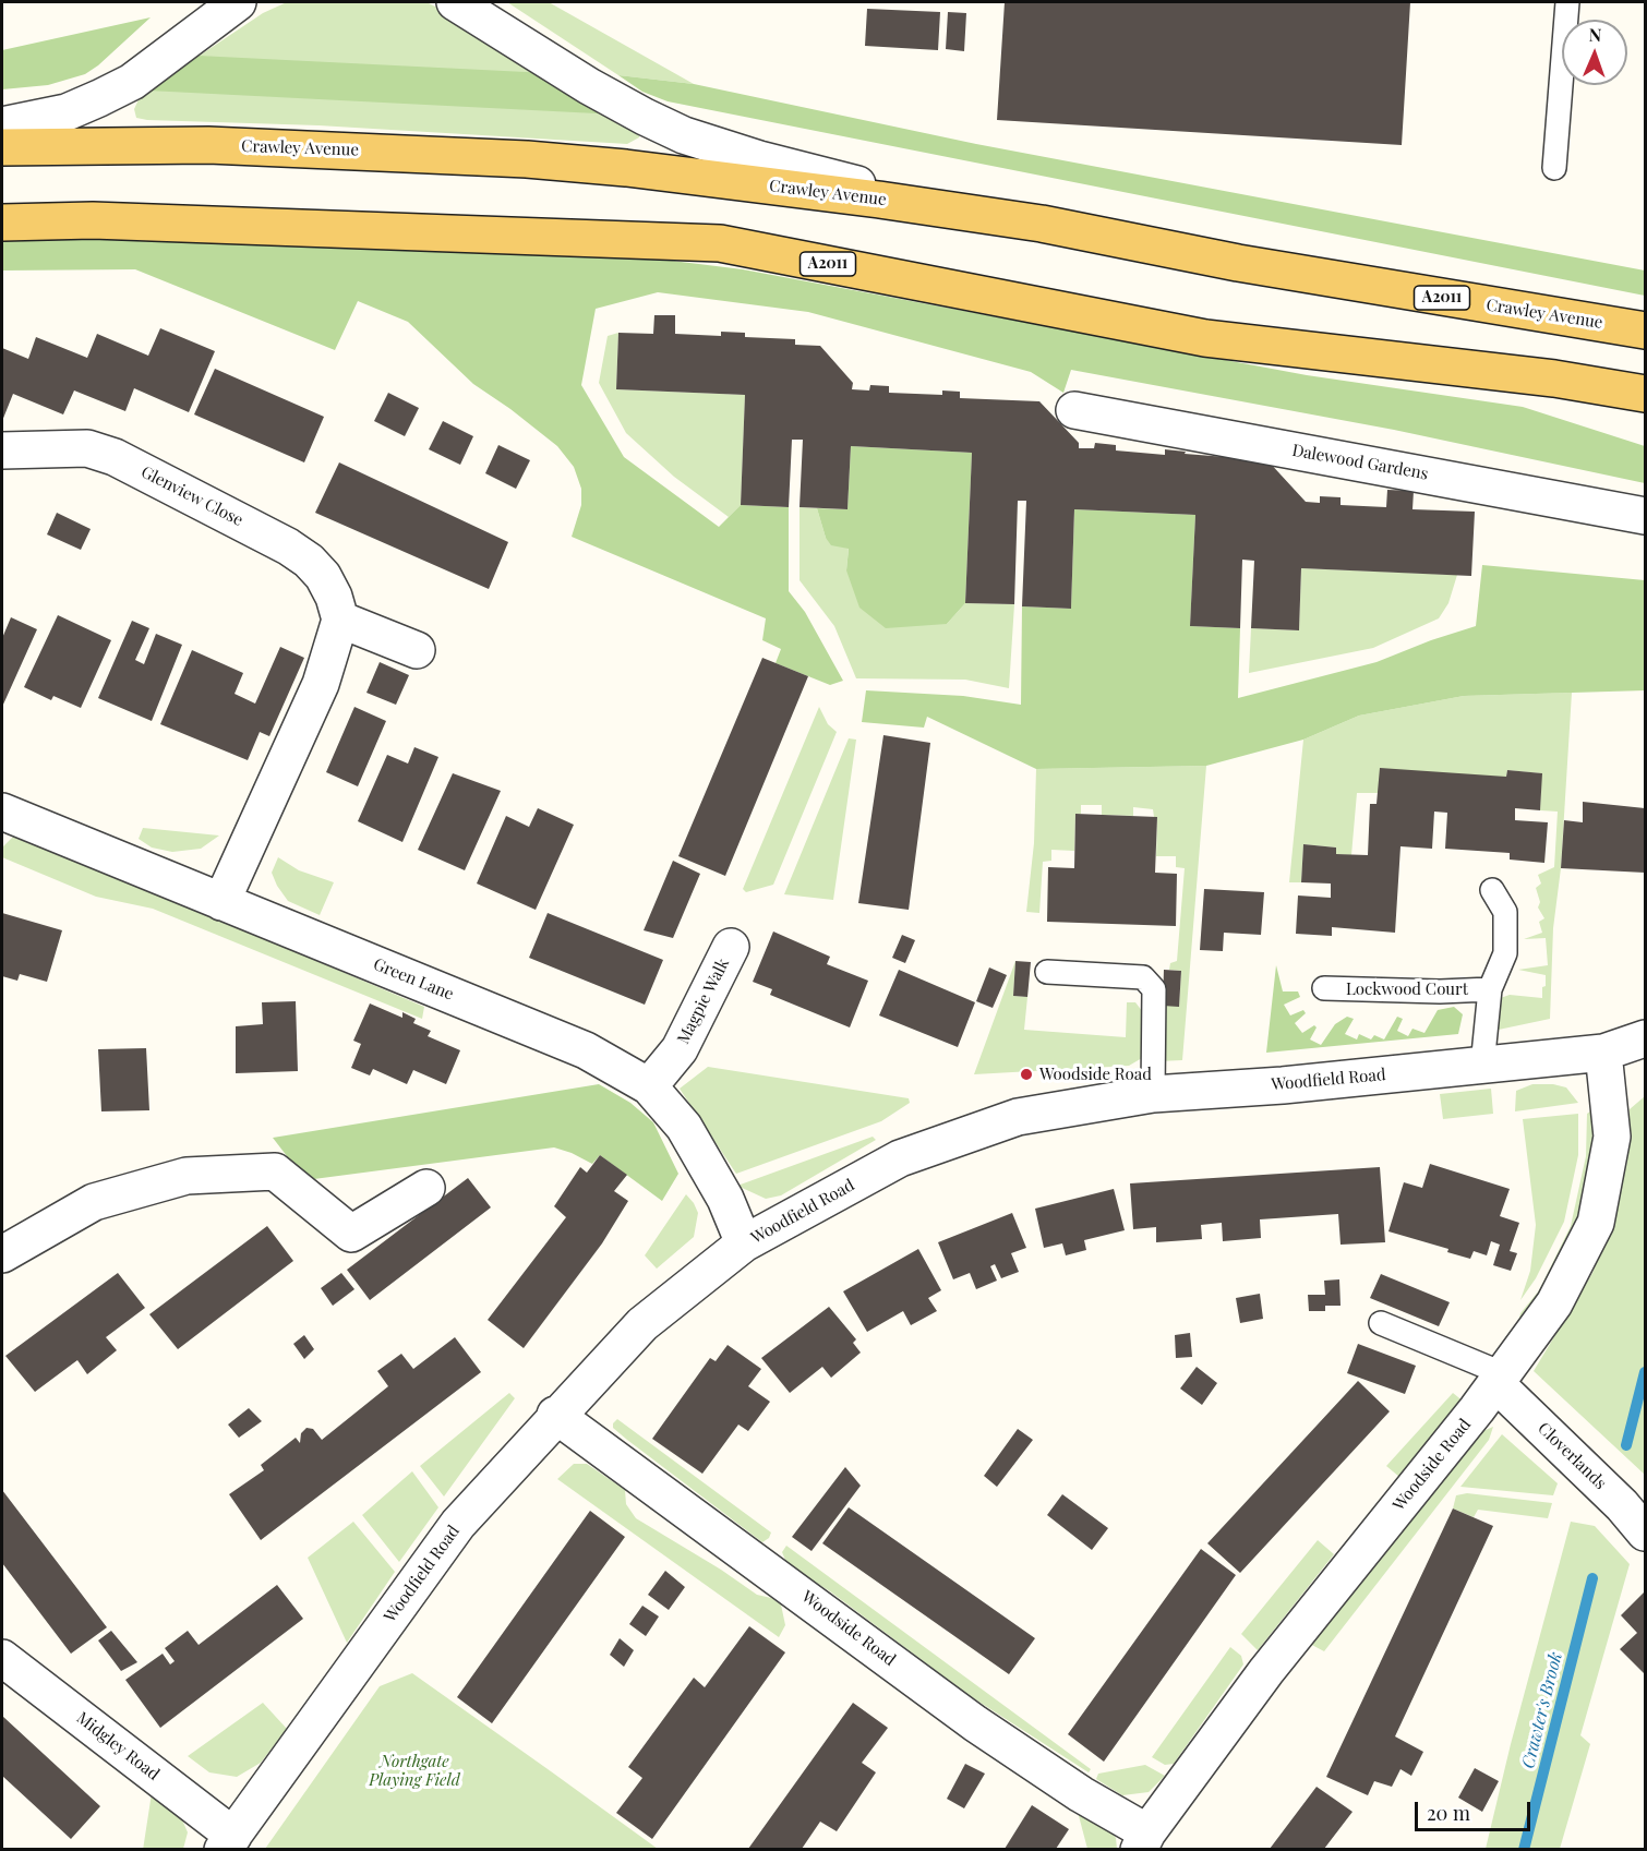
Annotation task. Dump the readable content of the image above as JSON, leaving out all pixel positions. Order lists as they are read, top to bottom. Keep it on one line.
{"streets":{"main road":["Crawley Avenue","A2011"],"street":["Dalewood Gardens","Glenview Close","Green Lane","Magpie Walk","Woodfield Road","Cloverlands","Woodside Road","Midgley Road"],"lane":["Lockwood Court"]},"crossings":[["Green Lane","Magpie Walk"],["Green Lane","Woodfield Road"],["Lockwood Court","Woodfield Road"],["Woodfield Road","Woodside Road"],["Woodfield Road","Midgley Road"],["Cloverlands","Woodside Road"]],"water":["Crawter's Brook"],"parks":["Northgate Playing Field"],"places":["Woodside Road"],"scale_bar":"20 m","north":"top"}
